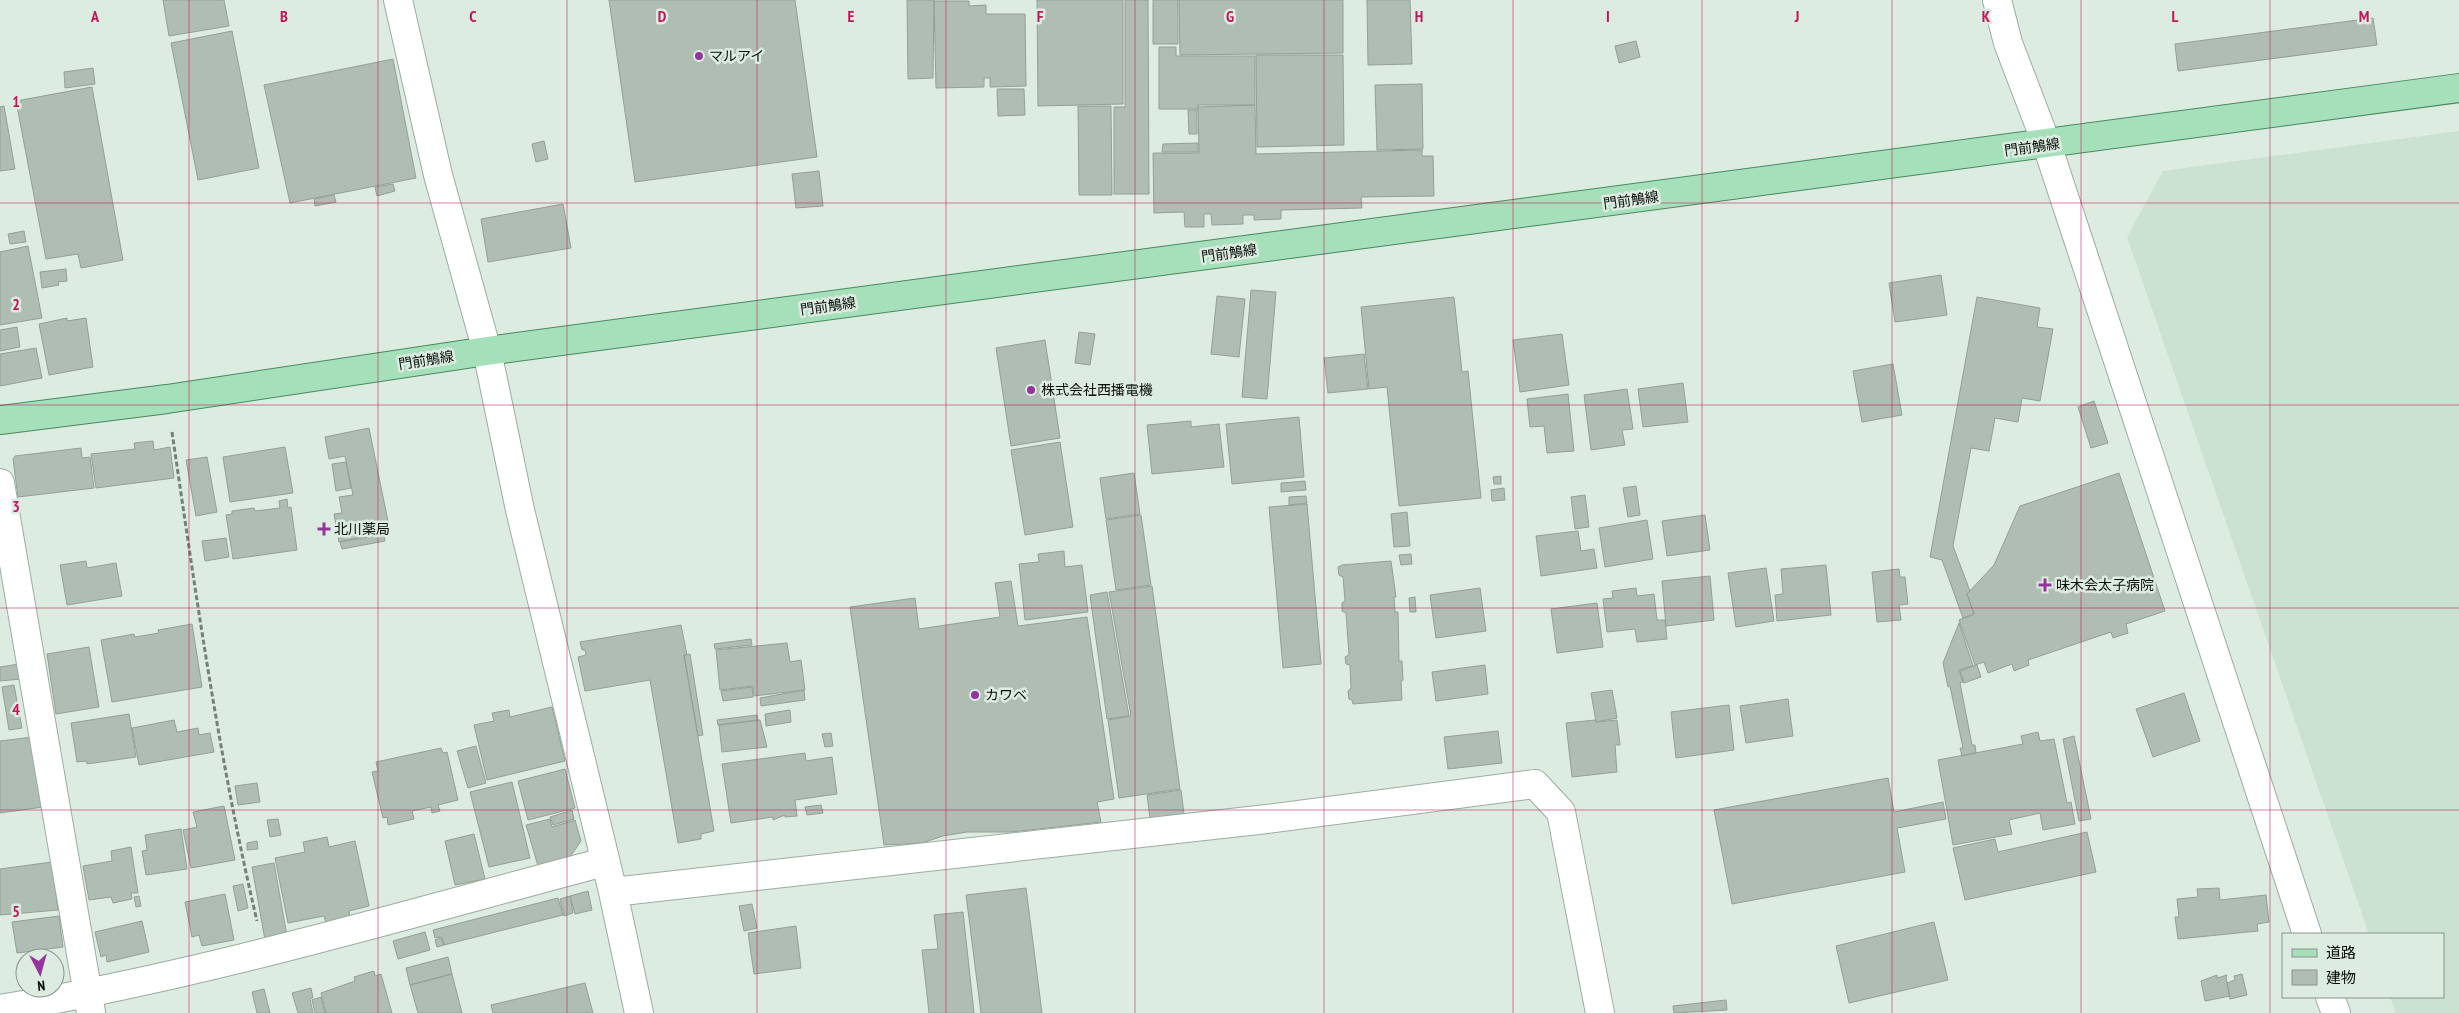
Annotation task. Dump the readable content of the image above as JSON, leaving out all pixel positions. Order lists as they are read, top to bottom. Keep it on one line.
{"streets":{"main road":["門前鵤線"]},"places":{"other":["マルアイ","株式会社西播電機","カワベ"],"health":["北川薬局","味木会太子病院"]},"legend":["道路","建物"],"north":"bottom","grid":{"columns":["A","B","C","D","E","F","G","H","I","J","K","L","M"],"rows":["1","2","3","4","5"]}}
